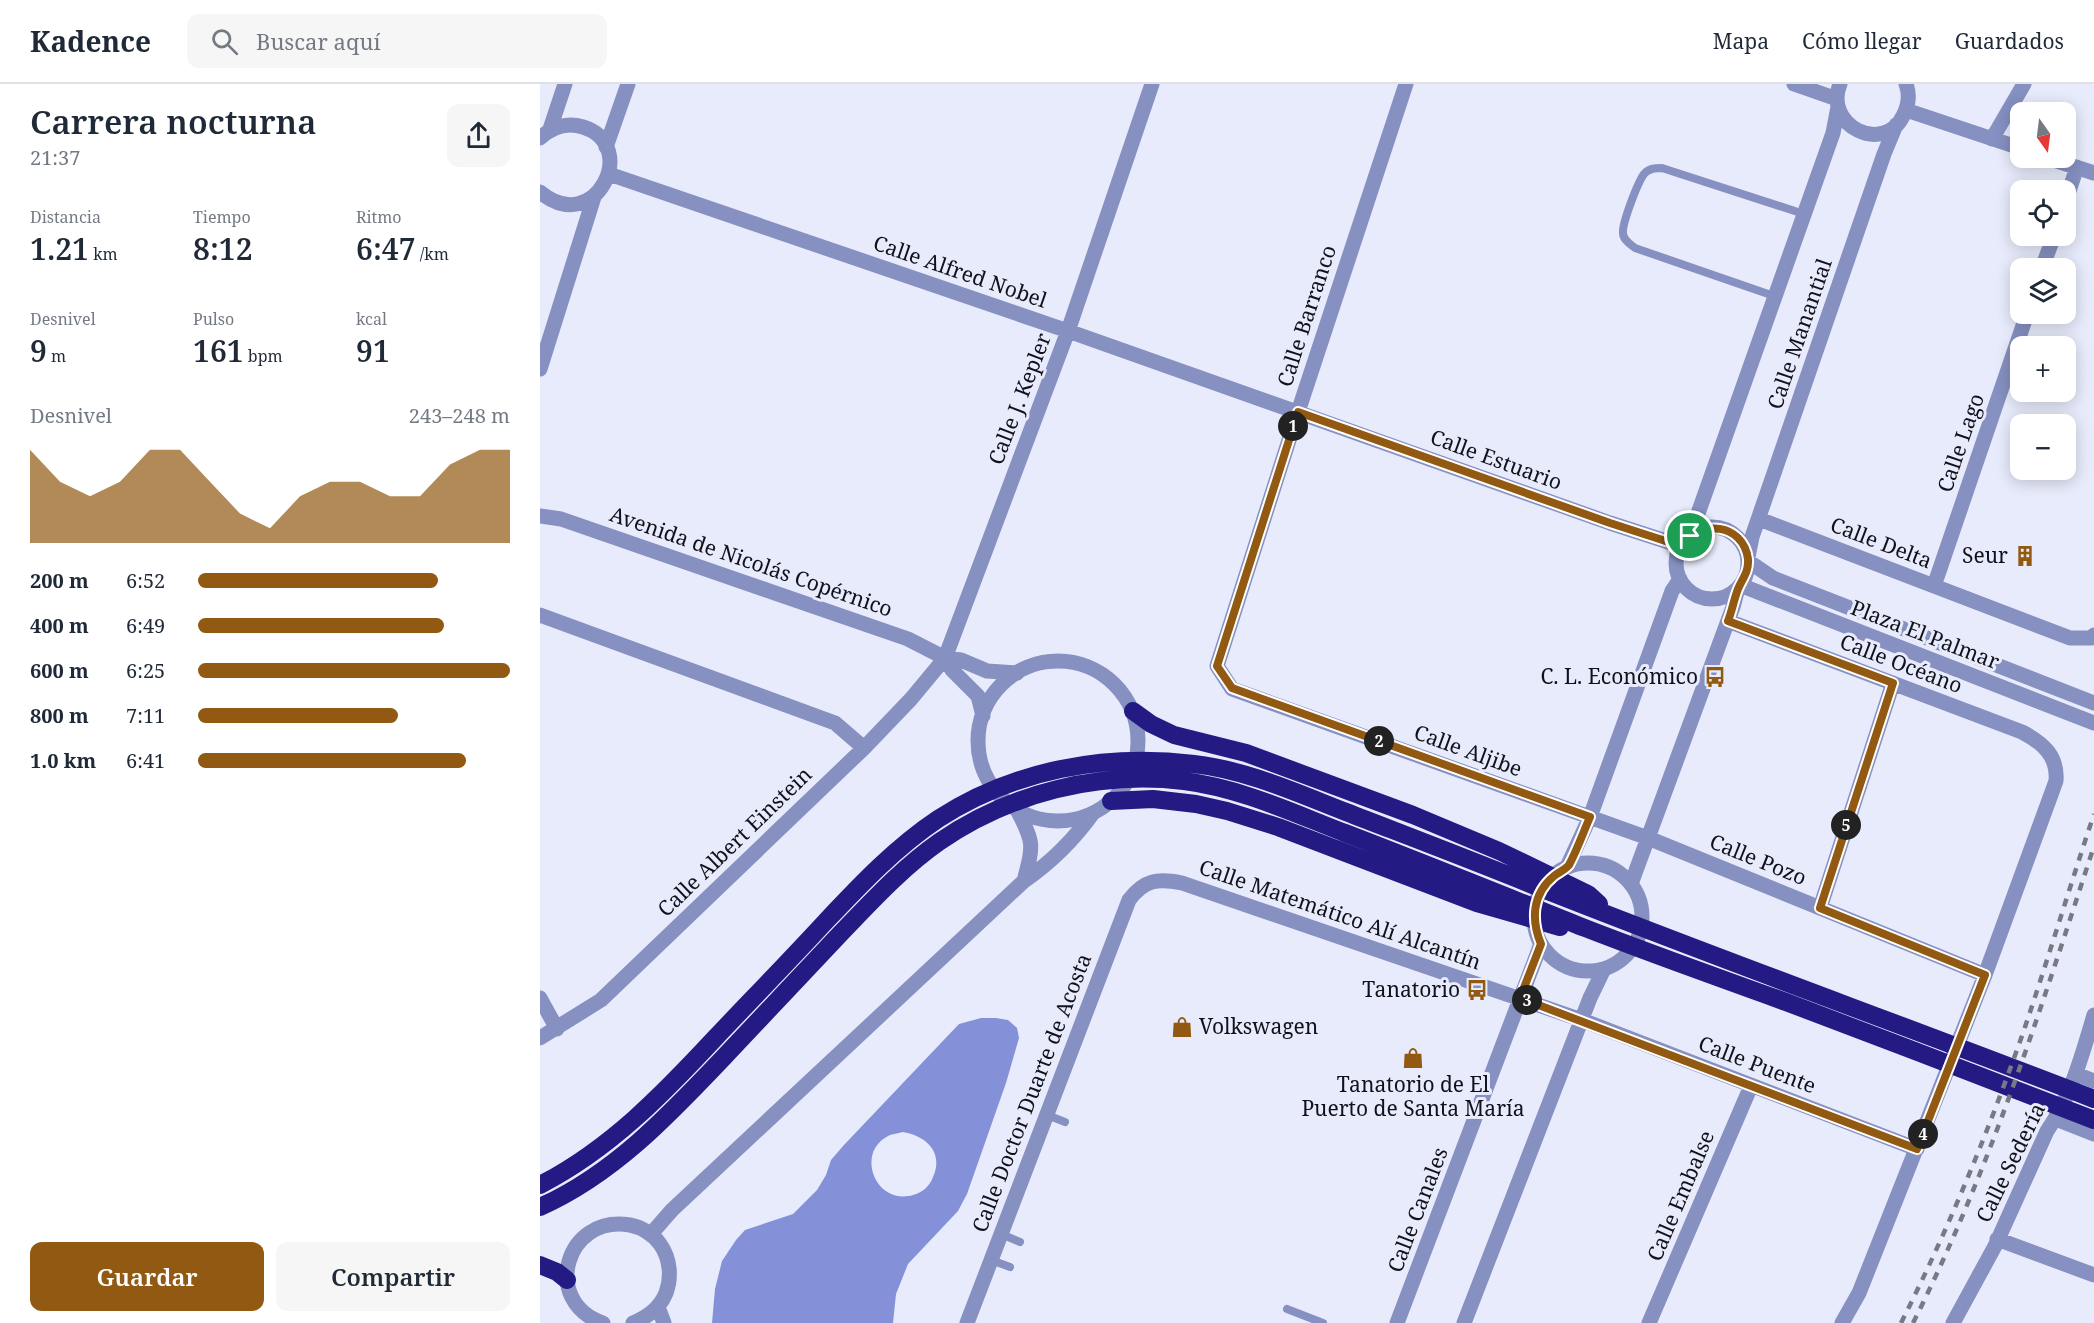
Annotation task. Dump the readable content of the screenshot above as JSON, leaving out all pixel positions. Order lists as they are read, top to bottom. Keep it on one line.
{"streets":{"street":["Calle Alfred Nobel","Calle Barranco","Calle Manantial","Calle J. Kepler","Calle Lago","Calle Estuario","Calle Delta","Avenida de Nicolás Copérnico","Plaza El Palmar","Calle Océano","Calle Aljibe","Calle Albert Einstein","Calle Pozo","Calle Matemático Alí Alcantín","Calle Puente","Calle Doctor Duarte de Acosta","Calle Sedería","Calle Embalse","Calle Canales"]},"crossings":[["Calle Alfred Nobel","Calle Barranco"],["Calle Alfred Nobel","Calle J. Kepler"],["Calle Alfred Nobel","Calle Estuario"],["Calle Barranco","Calle Estuario"],["Calle Barranco","Calle Aljibe"],["Calle Manantial","Calle Estuario"],["Calle Manantial","Calle Delta"],["Calle Manantial","Plaza El Palmar"],["Calle J. Kepler","Avenida de Nicolás Copérnico"],["Calle J. Kepler","Calle Albert Einstein"],["Calle Lago","Calle Delta"],["Calle Estuario","Plaza El Palmar"],["Avenida de Nicolás Copérnico","Calle Albert Einstein"],["Calle Océano","Calle Pozo"],["Calle Aljibe","Calle Pozo"],["Calle Matemático Alí Alcantín","Calle Puente"],["Calle Matemático Alí Alcantín","Calle Doctor Duarte de Acosta"],["Calle Matemático Alí Alcantín","Calle Canales"],["Calle Puente","Calle Embalse"]],"places":{"building":["Seur"],"bus stop":["C. L. Económico","Tanatorio"],"shop":["Volkswagen","Tanatorio de El Puerto de Santa María"]},"north":"bottom","page":{"header":"Kadence","search":"Buscar aquí","nav":["Mapa","Cómo llegar","Guardados"],"heading":["Carrera nocturna","21:37"],"map_buttons":["+","−"],"stats":[["Distancia","1.21 km"],["Tiempo","8:12"],["Ritmo","6:47 /km"],["Desnivel","9 m"],["Pulso","161 bpm"],["kcal","91"]],"chart":["Desnivel","243–248 m"],"pins":["1","2","5","3","4"],"list":[{"name":"200 m","note":"6:52"},{"name":"400 m","note":"6:49"},{"name":"600 m","note":"6:25"},{"name":"800 m","note":"7:11"},{"name":"1.0 km","note":"6:41"}],"buttons":["Guardar","Compartir"]}}
